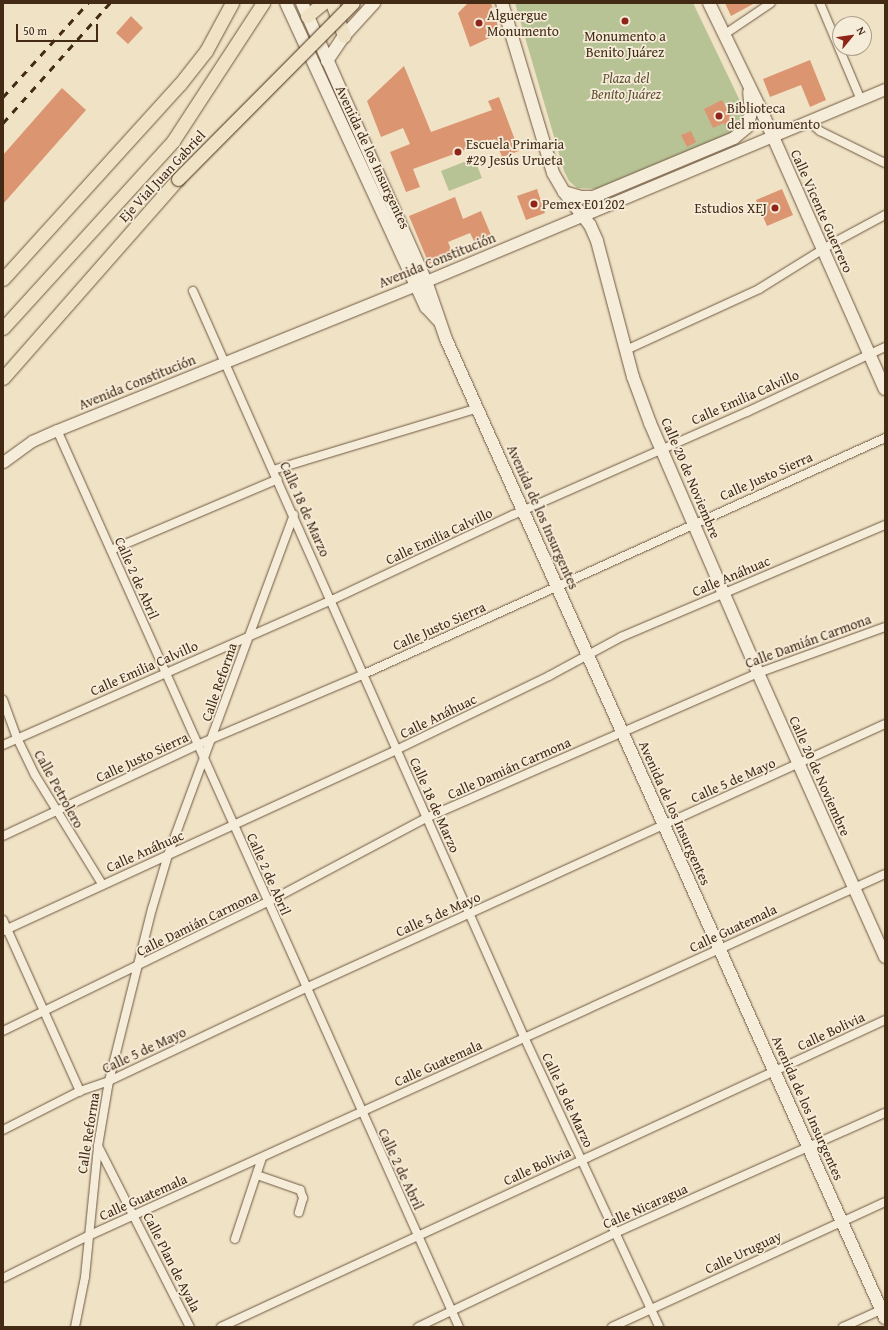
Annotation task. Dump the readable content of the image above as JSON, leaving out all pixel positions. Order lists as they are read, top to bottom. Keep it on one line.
{"streets":{"main road":["Avenida de los Insurgentes","Eje Vial Juan Gabriel","Calle Vicente Guerrero","Calle 20 de Noviembre"],"street":["Avenida Constitución","Calle Emilia Calvillo","Calle Justo Sierra","Calle 18 de Marzo","Calle Anáhuac","Calle 2 de Abril","Calle Damián Carmona","Calle Reforma","Calle 5 de Mayo","Calle Petrolero","Calle Guatemala","Calle Bolivia","Calle Nicaragua","Calle Uruguay","Calle Plan de Ayala"]},"crossings":[["Avenida de los Insurgentes","Avenida Constitución"],["Avenida de los Insurgentes","Calle Emilia Calvillo"],["Avenida de los Insurgentes","Calle Justo Sierra"],["Avenida de los Insurgentes","Calle Anáhuac"],["Avenida de los Insurgentes","Calle Damián Carmona"],["Avenida de los Insurgentes","Calle 5 de Mayo"],["Avenida de los Insurgentes","Calle Guatemala"],["Avenida de los Insurgentes","Calle Bolivia"],["Avenida de los Insurgentes","Calle Nicaragua"],["Avenida de los Insurgentes","Calle Uruguay"],["Calle Vicente Guerrero","Avenida Constitución"],["Calle Vicente Guerrero","Calle Emilia Calvillo"],["Avenida Constitución","Calle 20 de Noviembre"],["Avenida Constitución","Calle 18 de Marzo"],["Avenida Constitución","Calle 2 de Abril"],["Calle Emilia Calvillo","Calle 20 de Noviembre"],["Calle Emilia Calvillo","Calle 18 de Marzo"],["Calle Emilia Calvillo","Calle 2 de Abril"],["Calle Emilia Calvillo","Calle Reforma"],["Calle Emilia Calvillo","Calle Petrolero"],["Calle Justo Sierra","Calle 20 de Noviembre"],["Calle Justo Sierra","Calle 18 de Marzo"],["Calle Justo Sierra","Calle 2 de Abril"],["Calle Justo Sierra","Calle Reforma"],["Calle Justo Sierra","Calle Petrolero"],["Calle 20 de Noviembre","Calle Anáhuac"],["Calle 20 de Noviembre","Calle Damián Carmona"],["Calle 20 de Noviembre","Calle 5 de Mayo"],["Calle 20 de Noviembre","Calle Guatemala"],["Calle 18 de Marzo","Calle Anáhuac"],["Calle 18 de Marzo","Calle Damián Carmona"],["Calle 18 de Marzo","Calle Reforma"],["Calle 18 de Marzo","Calle 5 de Mayo"],["Calle 18 de Marzo","Calle Guatemala"],["Calle 18 de Marzo","Calle Bolivia"],["Calle 18 de Marzo","Calle Nicaragua"],["Calle 18 de Marzo","Calle Uruguay"],["Calle Anáhuac","Calle 2 de Abril"],["Calle Anáhuac","Calle Reforma"],["Calle Anáhuac","Calle Petrolero"],["Calle 2 de Abril","Calle Damián Carmona"],["Calle 2 de Abril","Calle Reforma"],["Calle 2 de Abril","Calle 5 de Mayo"],["Calle 2 de Abril","Calle Guatemala"],["Calle 2 de Abril","Calle Bolivia"],["Calle 2 de Abril","Calle Nicaragua"],["Calle Damián Carmona","Calle Reforma"],["Calle Reforma","Calle 5 de Mayo"],["Calle Reforma","Calle Guatemala"],["Calle Reforma","Calle Plan de Ayala"],["Calle Guatemala","Calle Plan de Ayala"]],"parks":["Plaza del Benito Juárez"],"places":["Monumento a Benito Juárez","Alguergue Monumento","Biblioteca del monumento","Escuela Primaria #29 Jesús Urueta","Pemex E01202","Estudios XEJ"],"scale_bar":"50 m","north":"top right"}
